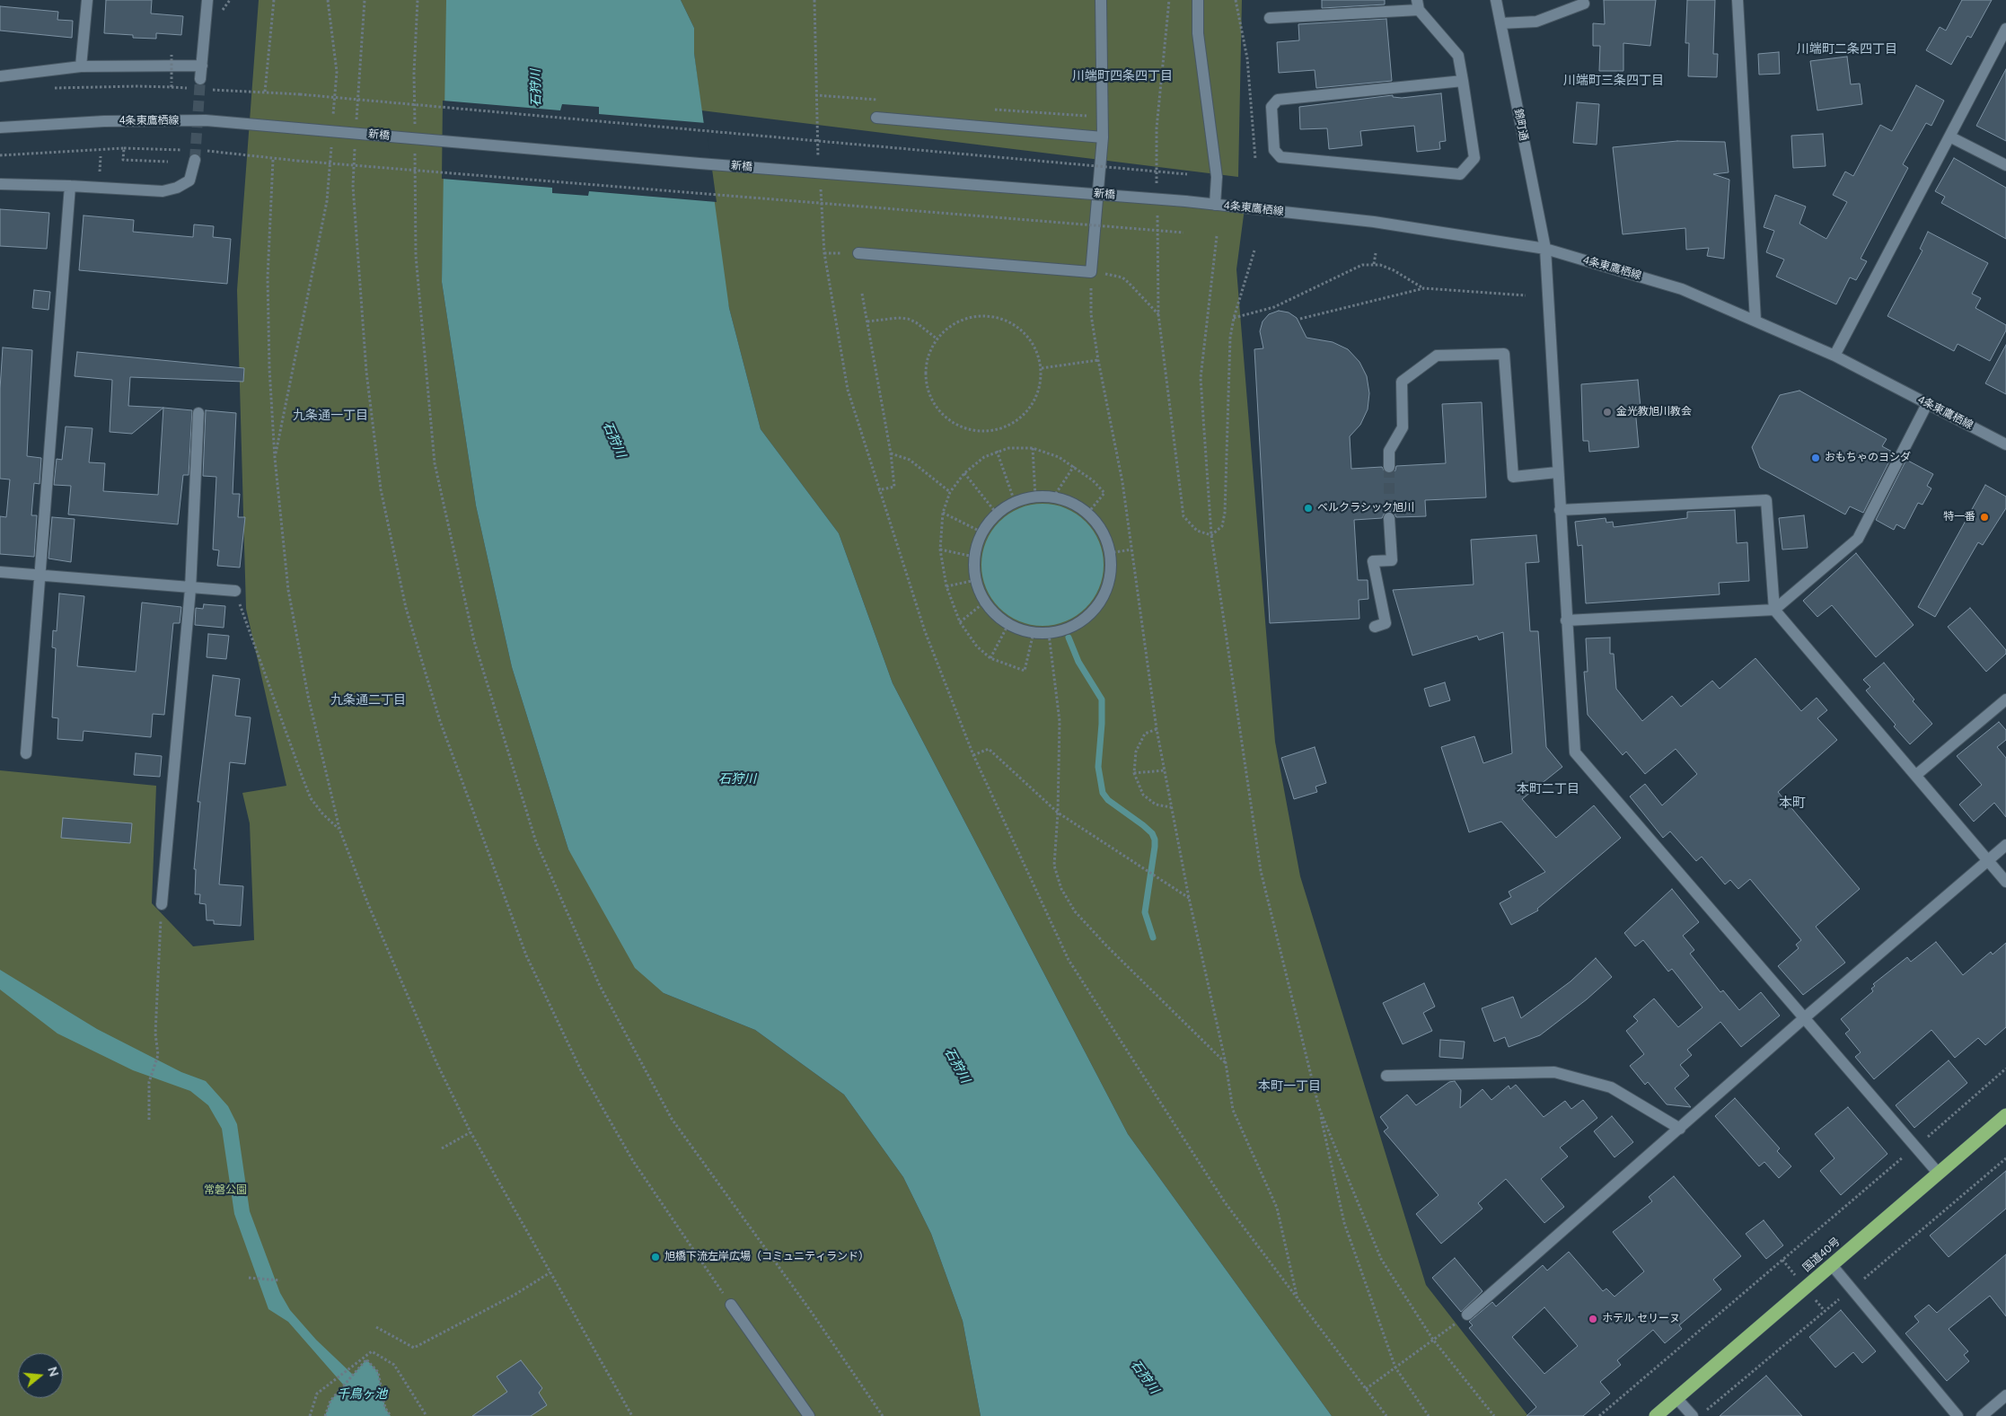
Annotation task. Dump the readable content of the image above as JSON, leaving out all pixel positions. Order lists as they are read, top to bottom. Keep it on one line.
{"streets":{"highway":["国道40号"],"street":["4条東鷹栖線","錦町通","新橋"]},"crossings":[["4条東鷹栖線","錦町通"],["4条東鷹栖線","新橋"],["錦町通","国道40号"]],"districts":["川端町二条四丁目","川端町四条四丁目","川端町三条四丁目","九条通一丁目","九条通二丁目","本町二丁目","本町","本町一丁目"],"water":["石狩川","千鳥ヶ池"],"parks":["常磐公園"],"places":["金光教旭川教会","おもちゃのヨシダ","ベルクラシック旭川","特一番","旭橋下流左岸広場（コミュニティランド）","ホテル セリーヌ"],"north":"right"}
